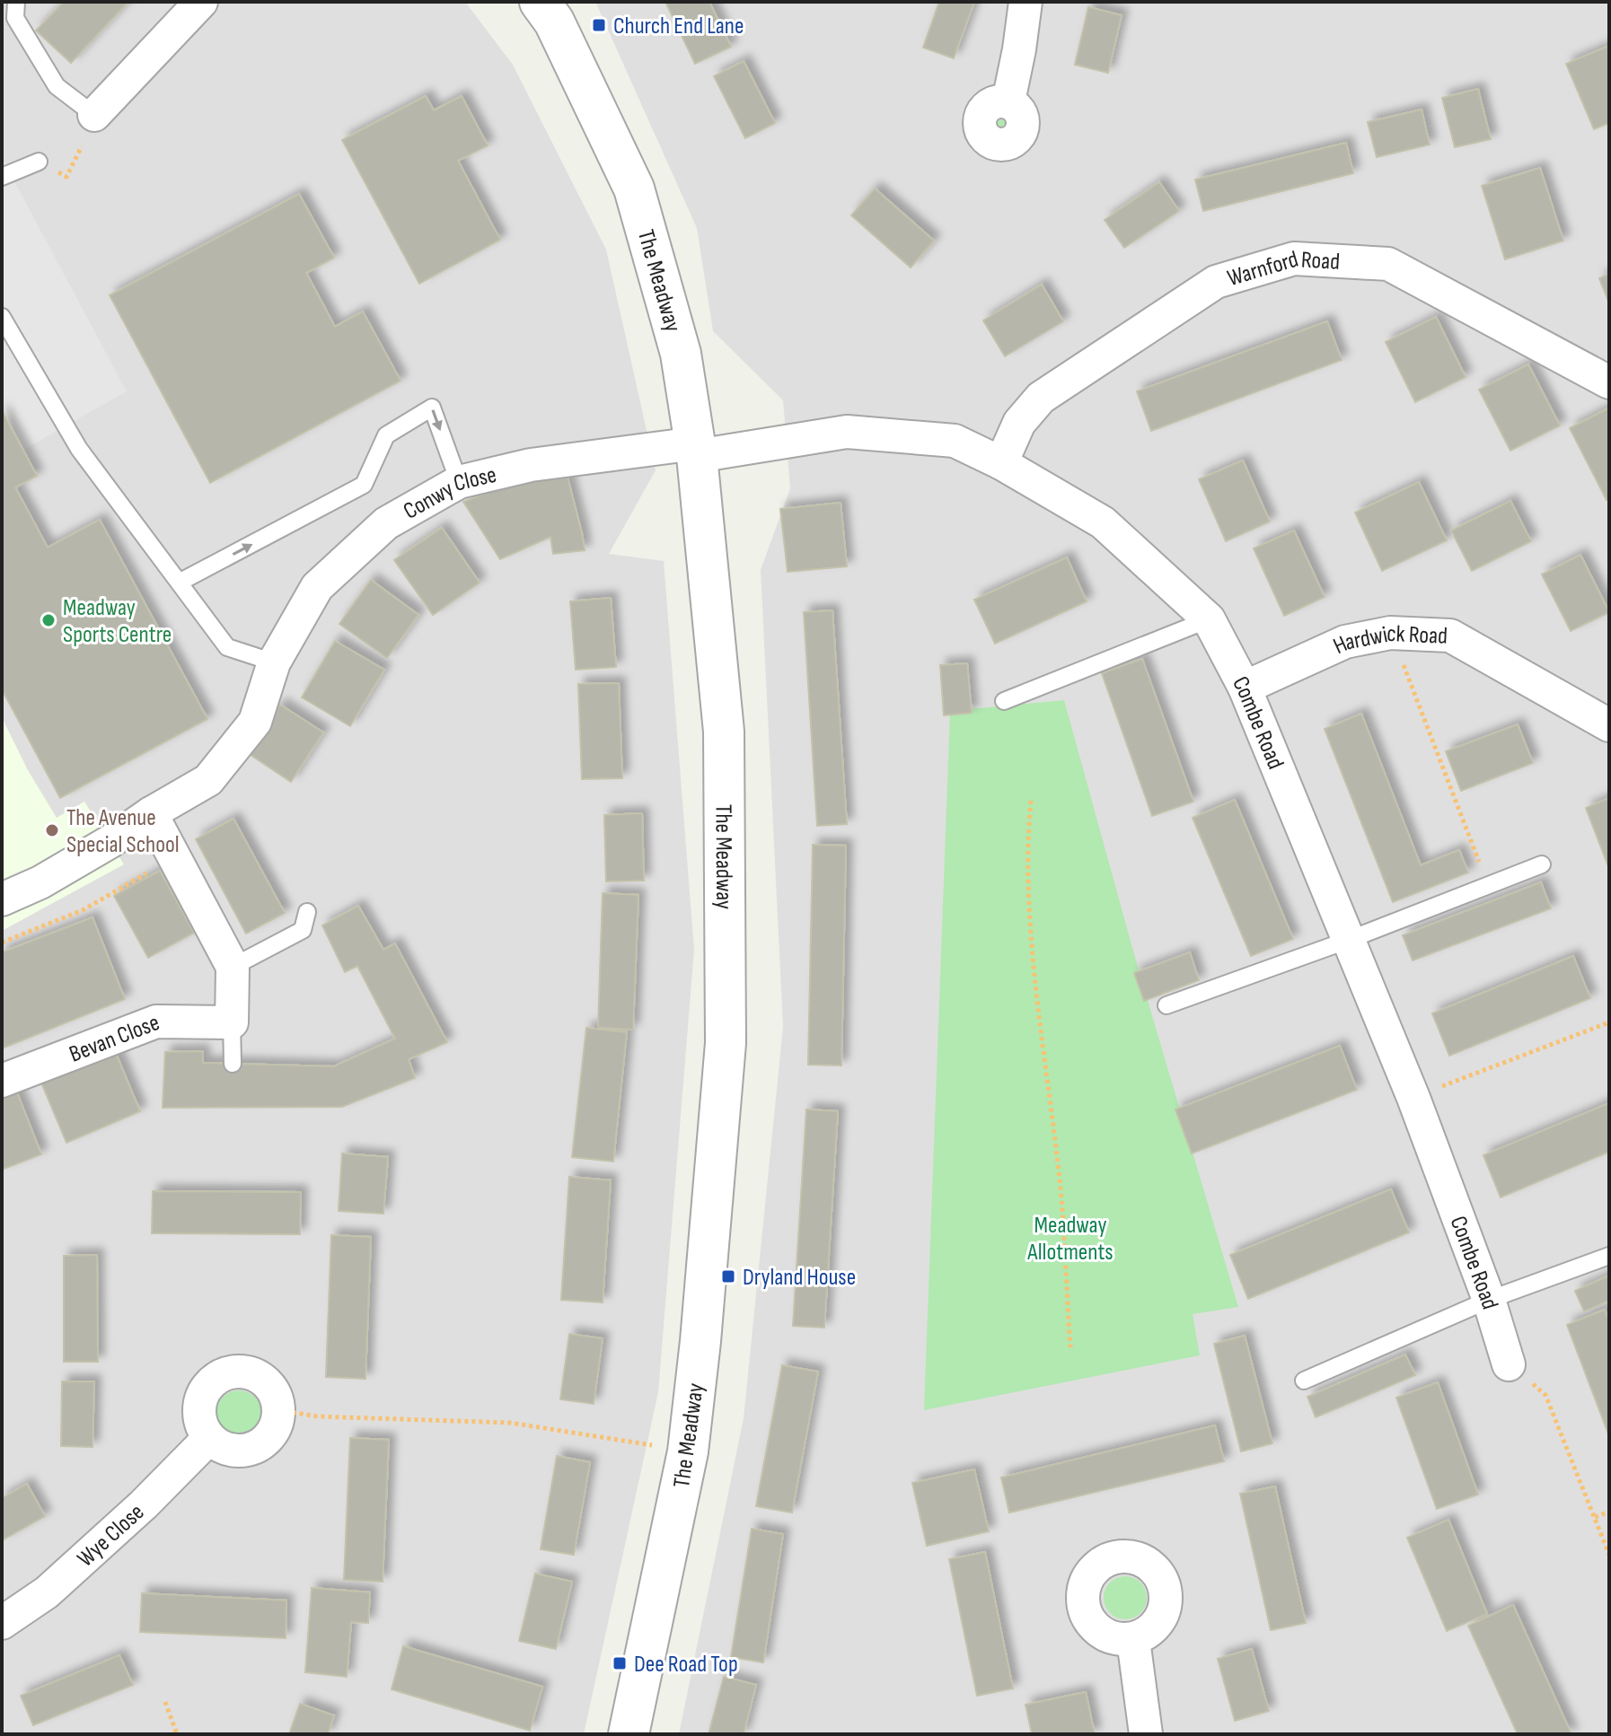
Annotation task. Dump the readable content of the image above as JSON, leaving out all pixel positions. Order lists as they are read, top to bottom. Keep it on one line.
{"streets":{"street":["Warnford Road","The Meadway","Conwy Close","Hardwick Road","Combe Road","Bevan Close","Wye Close"]},"crossings":[["Warnford Road","Combe Road"],["The Meadway","Conwy Close"],["The Meadway","Combe Road"],["Conwy Close","Combe Road"],["Hardwick Road","Combe Road"]],"parks":["Meadway Allotments"],"places":{"transit":["Church End Lane","Dryland House","Dee Road Top"],"other":["Meadway Sports Centre","The Avenue Special School"]}}
